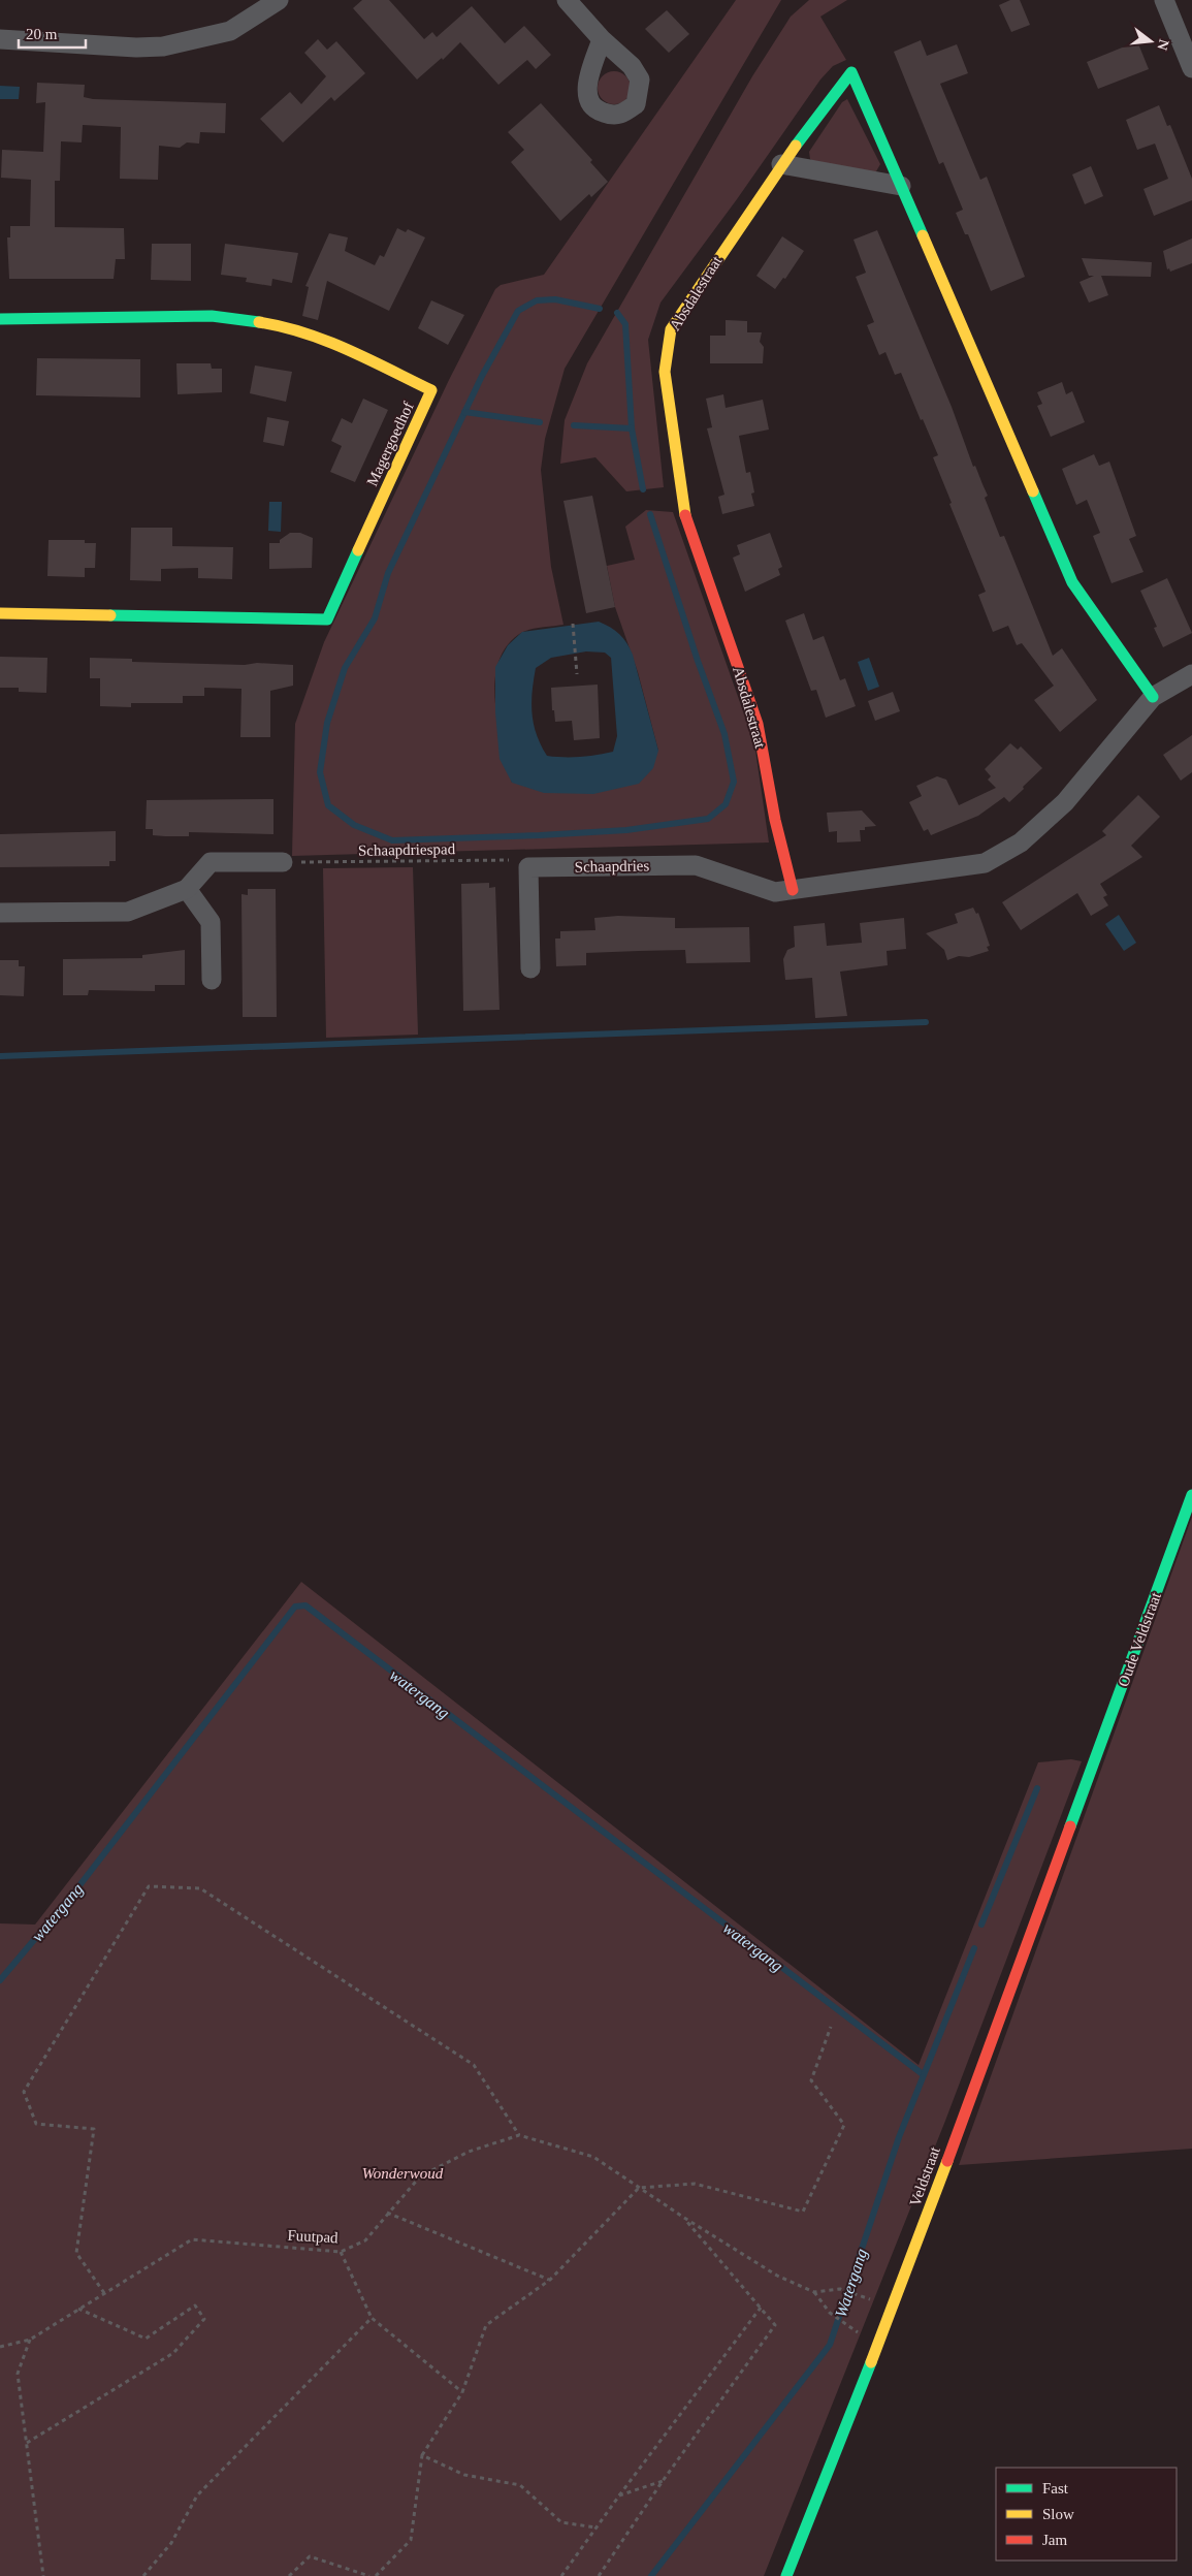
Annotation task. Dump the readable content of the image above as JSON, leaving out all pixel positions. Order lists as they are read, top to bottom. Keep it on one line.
{"streets":{"street":["Absdalestraat","Magergoedhof","Schaapdries","Oude Veldstraat","Veldstraat"],"path":["Schaapdriespad","Fuutpad"]},"crossings":[["Absdalestraat","Schaapdries"],["Schaapdriespad","Schaapdries"],["Oude Veldstraat","Veldstraat"]],"water":["watergang","Watergang"],"parks":["Wonderwoud"],"legend":["Fast","Slow","Jam"],"scale_bar":"20 m","north":"right"}
